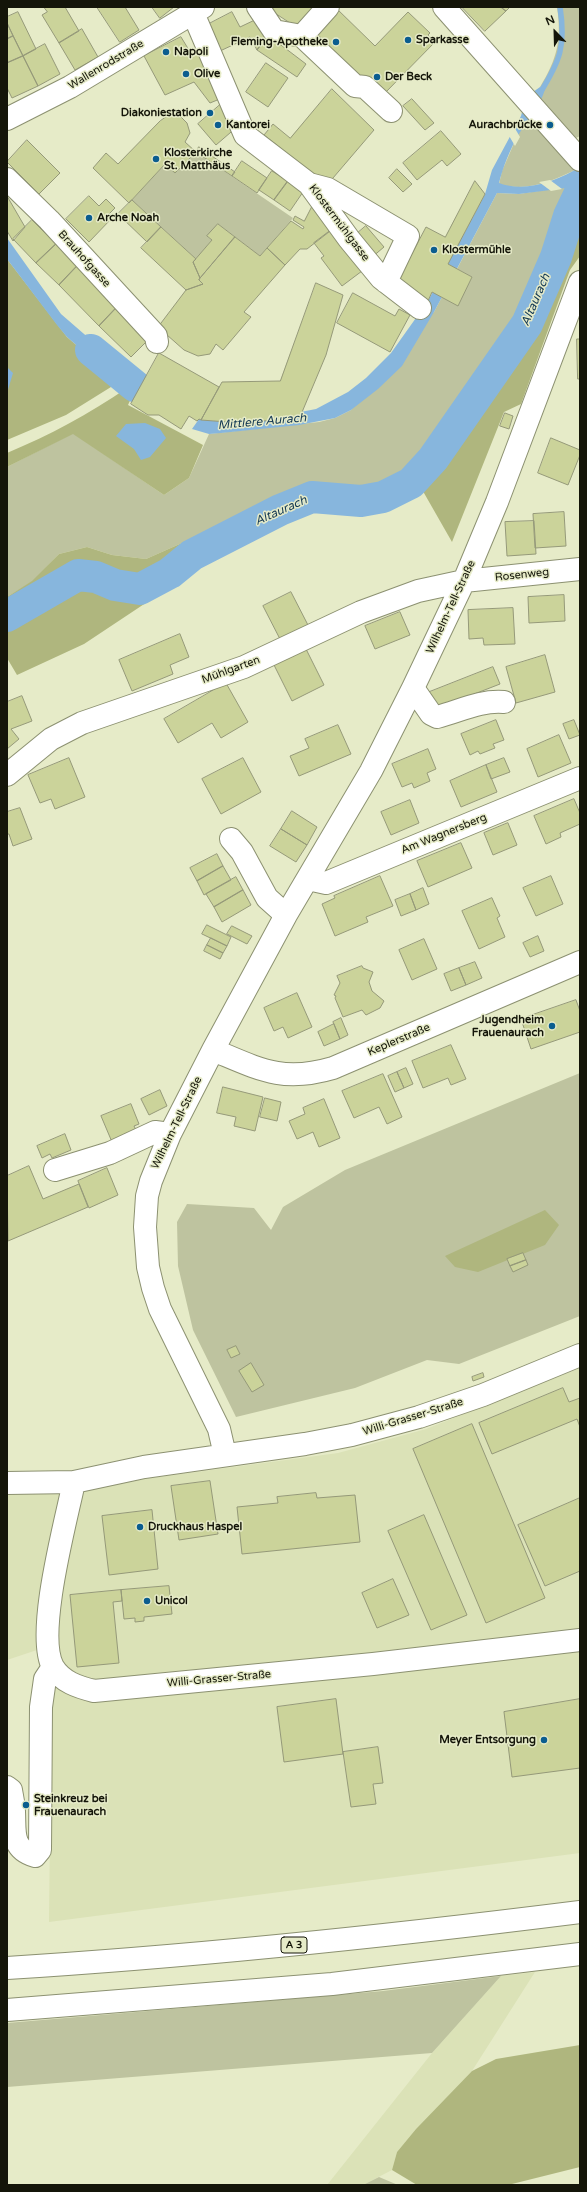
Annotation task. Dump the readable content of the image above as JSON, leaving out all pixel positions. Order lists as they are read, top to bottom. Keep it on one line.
{"streets":{"main road":["Wallenrodstraße","Klostermühlgasse","Brauhofgasse","Rosenweg","Wilhelm-Tell-Straße","Mühlgarten","Am Wagnersberg","Keplerstraße","Willi-Grasser-Straße","A 3"]},"crossings":[["Wallenrodstraße","Klostermühlgasse"],["Rosenweg","Wilhelm-Tell-Straße"],["Rosenweg","Mühlgarten"],["Wilhelm-Tell-Straße","Mühlgarten"],["Wilhelm-Tell-Straße","Am Wagnersberg"],["Wilhelm-Tell-Straße","Keplerstraße"],["Wilhelm-Tell-Straße","Willi-Grasser-Straße"]],"water":["Altaurach","Mittlere Aurach"],"places":["Sparkasse","Fleming-Apotheke","Napoli","Olive","Der Beck","Diakoniestation","Kantorei","Aurachbrücke","Klosterkirche St. Matthäus","Arche Noah","Klostermühle","Jugendheim Frauenaurach","Druckhaus Haspel","Unicol","Meyer Entsorgung","Steinkreuz bei Frauenaurach"],"north":"top left"}
